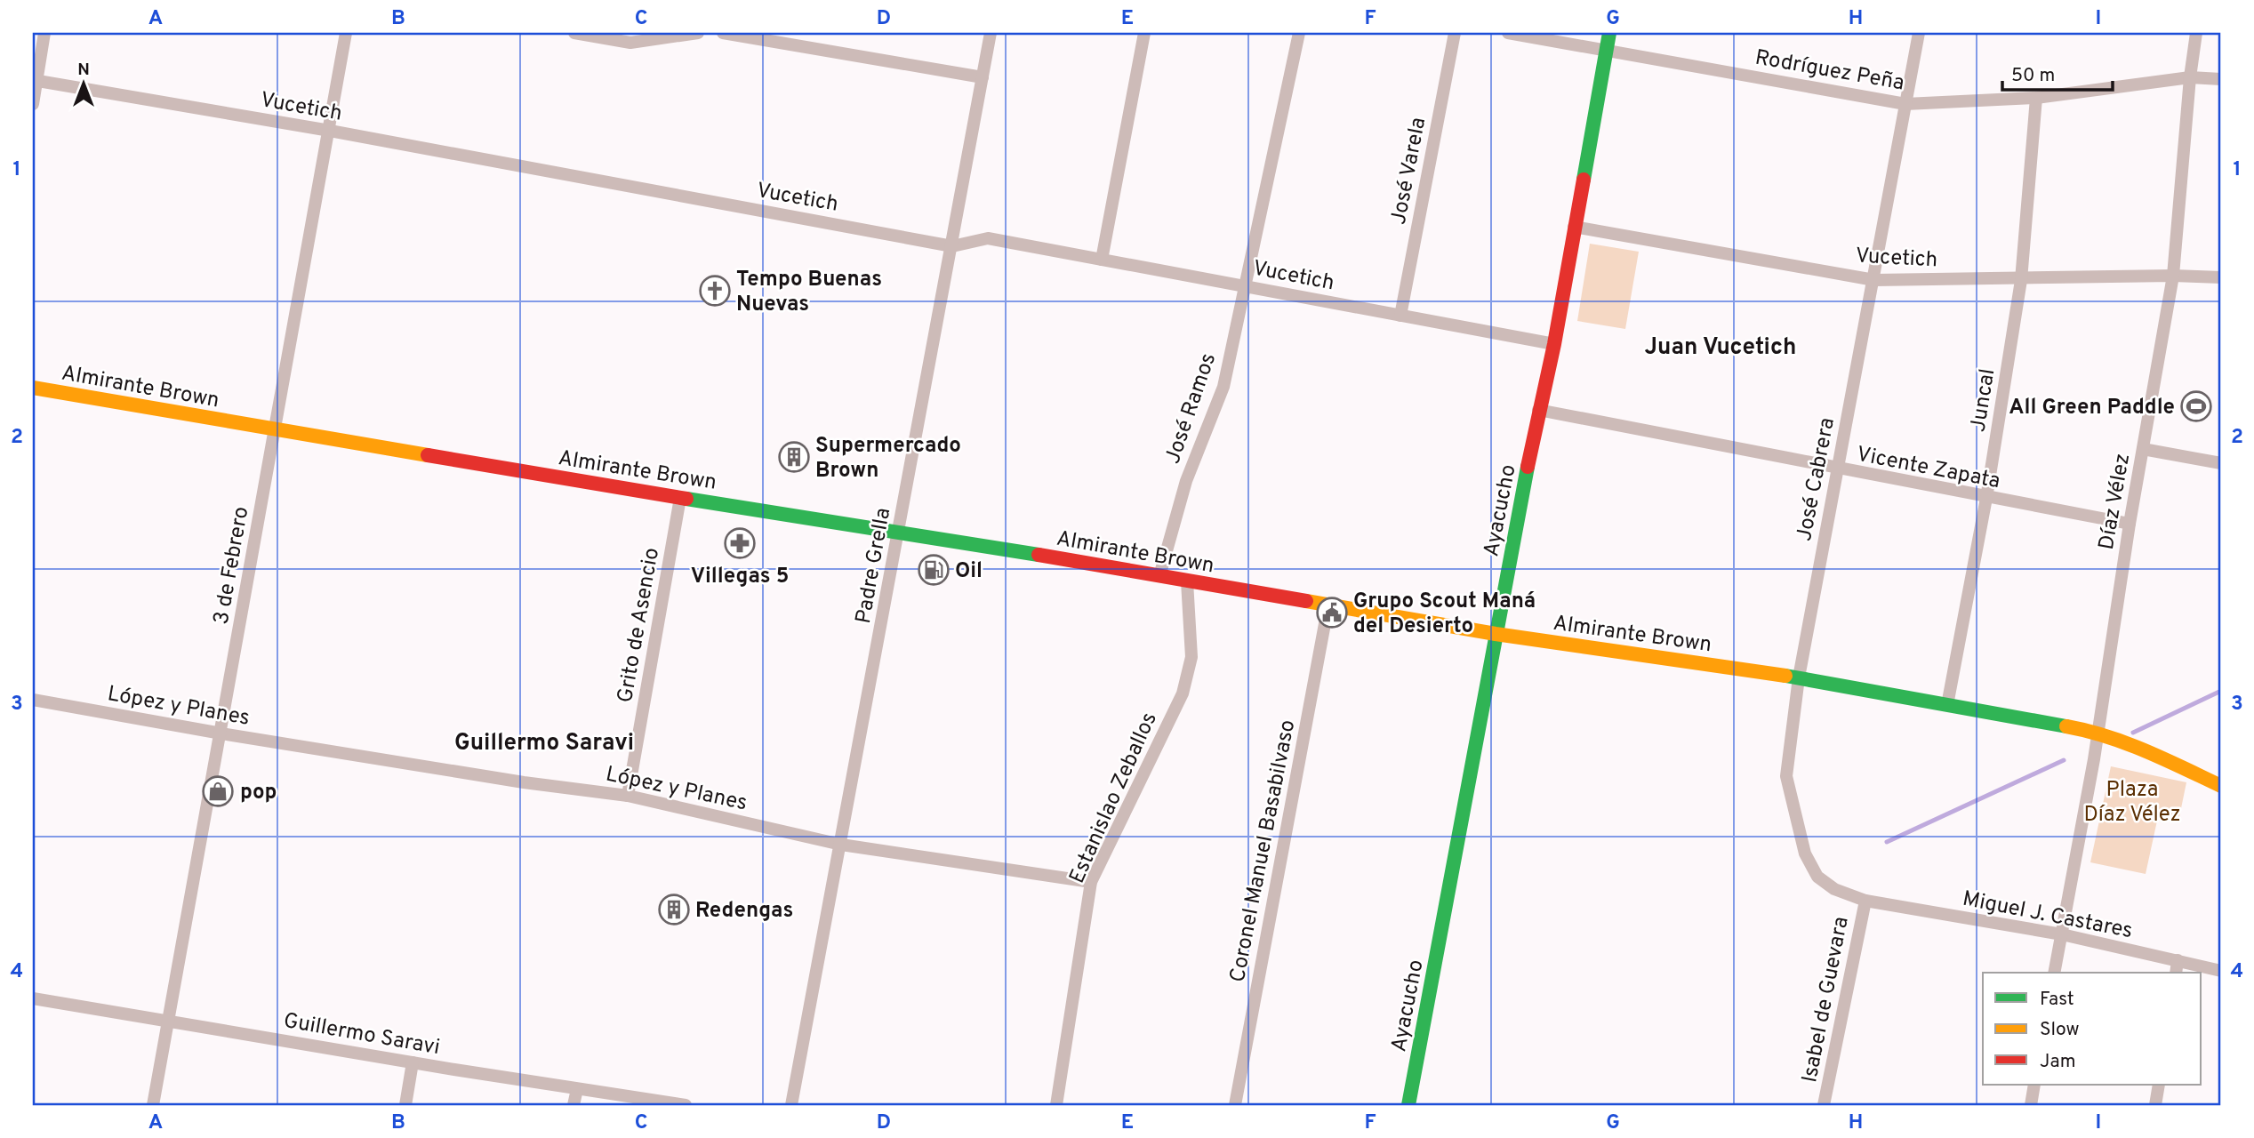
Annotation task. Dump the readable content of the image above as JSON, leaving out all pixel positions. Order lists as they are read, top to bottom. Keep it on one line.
{"streets":{"main road":["Almirante Brown","Ayacucho"],"street":["Rodríguez Peña","Vucetich","José Varela","Juncal","José Ramos","Vicente Zapata","José Cabrera","Díaz Vélez","3 de Febrero","Padre Grella","Grito de Asencio","López y Planes","Estanislao Zeballos","Coronel Manuel Basabilvaso","Miguel J. Castares","Isabel de Guevara","Guillermo Saravi"]},"crossings":[["Rodríguez Peña","Juncal"],["Rodríguez Peña","José Cabrera"],["Rodríguez Peña","Díaz Vélez"],["Rodríguez Peña","Ayacucho"],["Vucetich","José Varela"],["Vucetich","Juncal"],["Vucetich","José Ramos"],["Vucetich","José Cabrera"],["Vucetich","Díaz Vélez"],["Vucetich","Ayacucho"],["Vucetich","3 de Febrero"],["Vucetich","Padre Grella"],["Almirante Brown","Juncal"],["Almirante Brown","José Ramos"],["Almirante Brown","José Cabrera"],["Almirante Brown","Díaz Vélez"],["Almirante Brown","Ayacucho"],["Almirante Brown","3 de Febrero"],["Almirante Brown","Padre Grella"],["Almirante Brown","Grito de Asencio"],["Almirante Brown","Estanislao Zeballos"],["Almirante Brown","Coronel Manuel Basabilvaso"],["Juncal","Vicente Zapata"],["Vicente Zapata","José Cabrera"],["Vicente Zapata","Díaz Vélez"],["Vicente Zapata","Ayacucho"],["José Cabrera","Miguel J. Castares"],["José Cabrera","Isabel de Guevara"],["Díaz Vélez","Miguel J. Castares"],["3 de Febrero","López y Planes"],["3 de Febrero","Guillermo Saravi"],["Padre Grella","López y Planes"],["Grito de Asencio","López y Planes"],["López y Planes","Estanislao Zeballos"],["Miguel J. Castares","Isabel de Guevara"]],"districts":["Juan Vucetich","Guillermo Saravi"],"parks":["Plaza Díaz Vélez"],"places":{"church":["Tempo Buenas Nuevas"],"sports":["All Green Paddle"],"building":["Supermercado Brown","Redengas"],"pharmacy":["Villegas 5"],"fuel station":["Oil"],"public building":["Grupo Scout Maná del Desierto"],"shop":["pop"]},"legend":["Fast","Slow","Jam"],"scale_bar":"50 m","north":"top","grid":{"columns":["A","B","C","D","E","F","G","H","I"],"rows":["1","2","3","4"]}}
